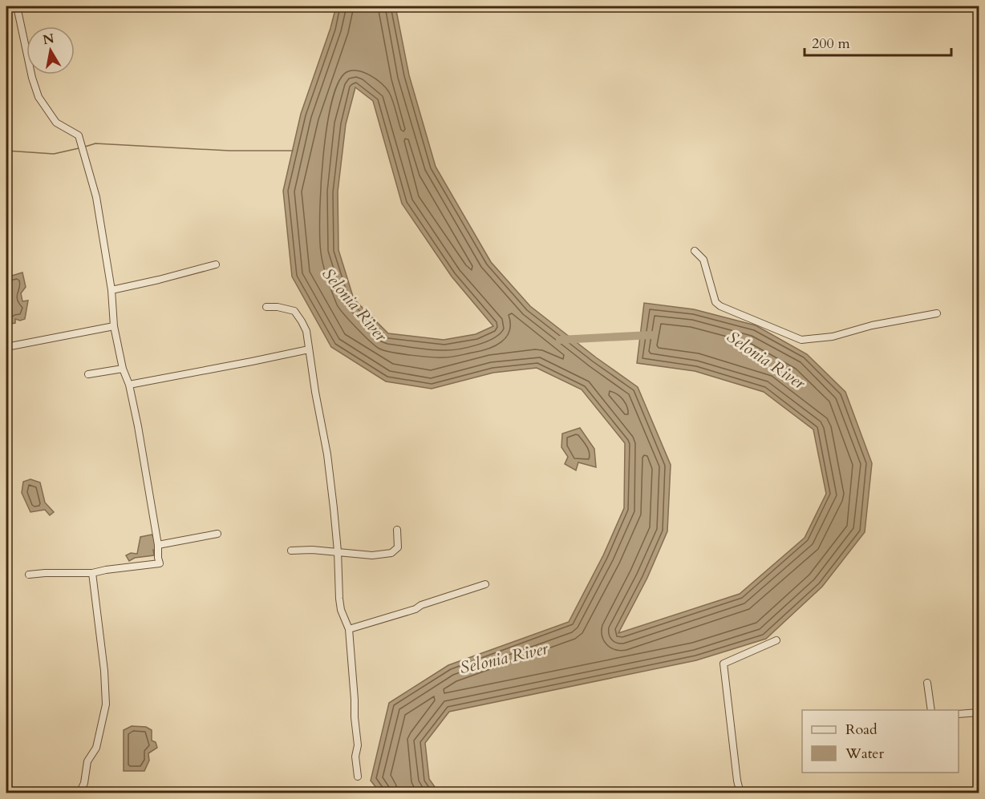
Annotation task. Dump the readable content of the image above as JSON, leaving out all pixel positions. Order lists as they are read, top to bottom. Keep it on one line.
{"water":["Selonia River"],"legend":["Road","Water"],"scale_bar":"200 m","north":"top"}
